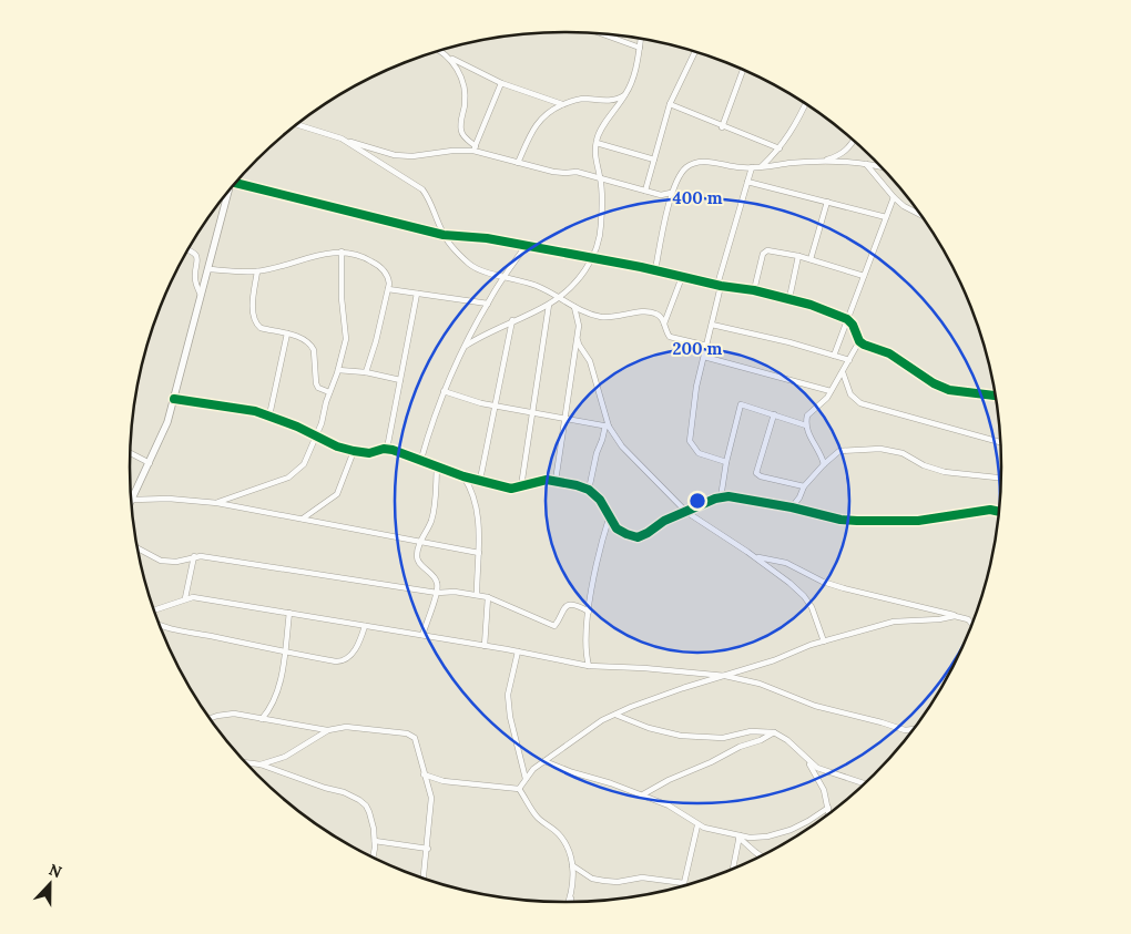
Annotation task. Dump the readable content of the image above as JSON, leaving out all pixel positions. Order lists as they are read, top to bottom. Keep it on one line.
{"north":"top","rings":["400 m","200 m"]}
